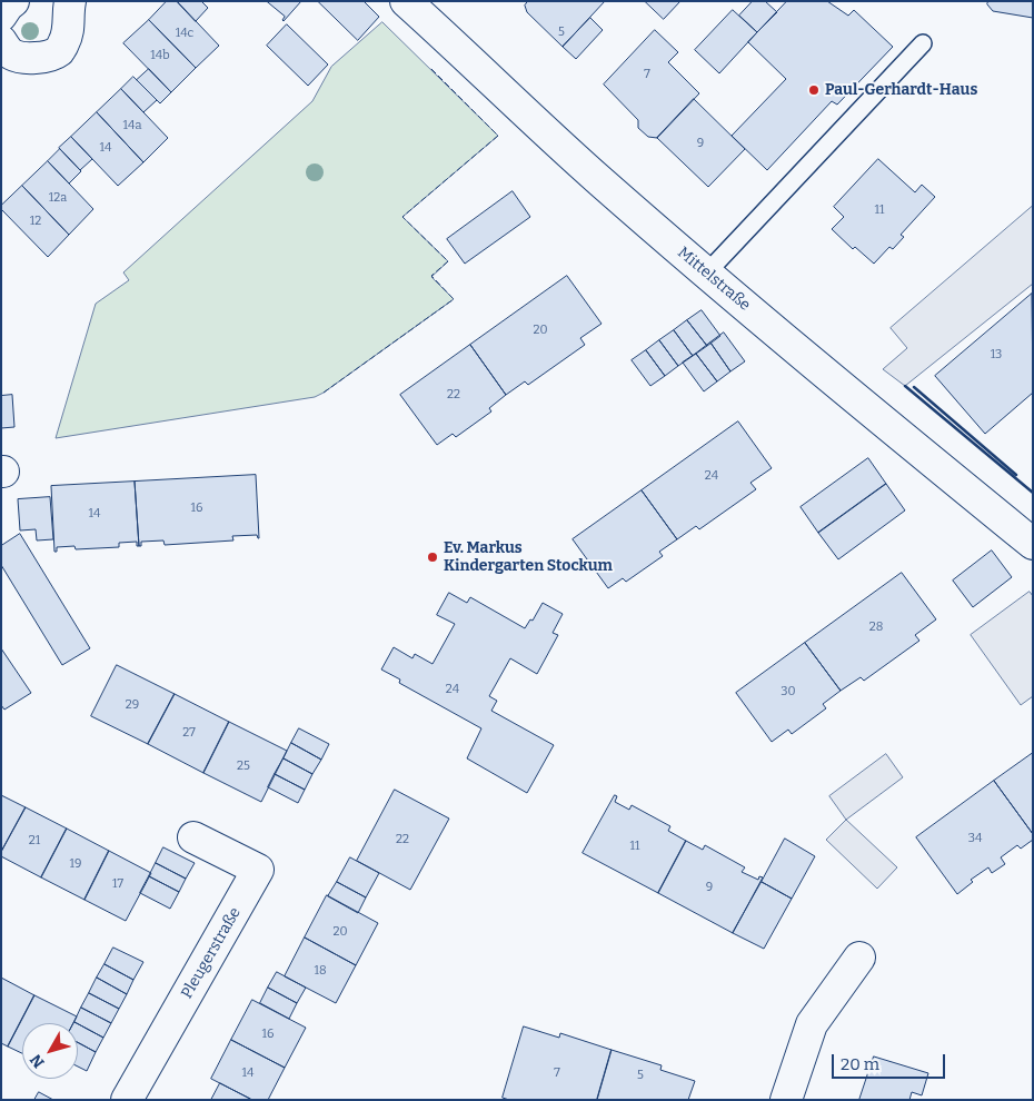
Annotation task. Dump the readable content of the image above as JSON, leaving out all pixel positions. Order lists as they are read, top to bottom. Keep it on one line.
{"streets":{"street":["Mittelstraße","Pleugerstraße"]},"places":["Paul-Gerhardt-Haus","Ev. Markus Kindergarten Stockum"],"house_numbers":["5","14c","14b","7","14a","9","14","12a","11","12","20","13","22","24","16","14","28","24","30","29","27","25","34","22","21","11","19","17","9","20","18","16","14","7","5"],"scale_bar":"20 m","north":"bottom left"}
